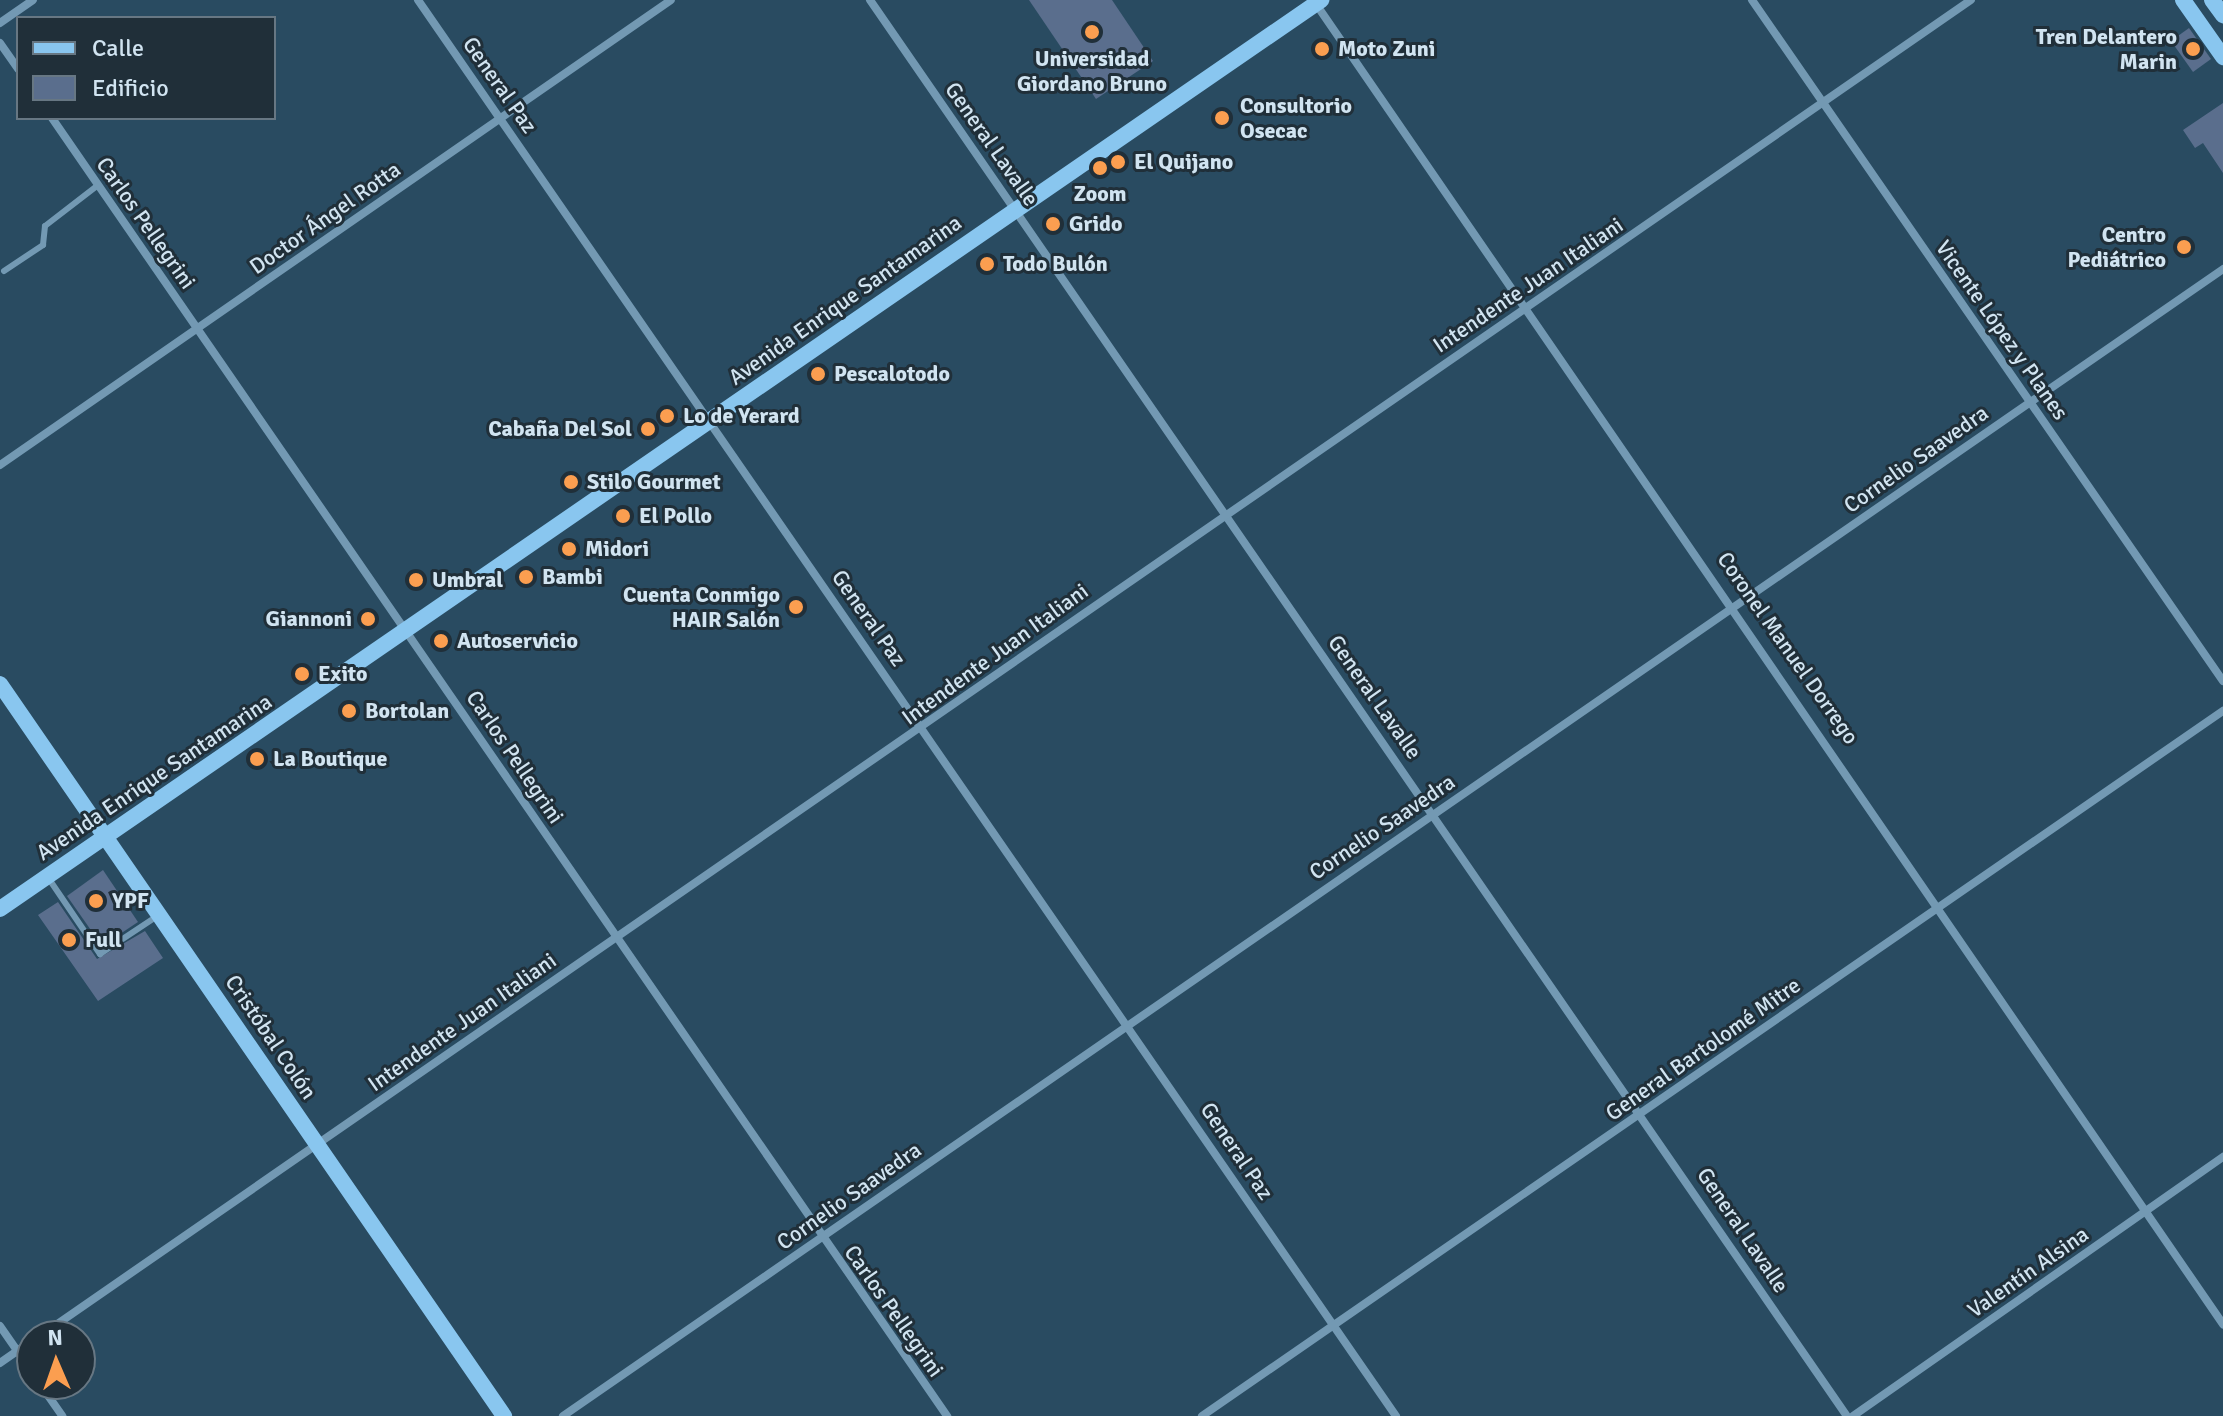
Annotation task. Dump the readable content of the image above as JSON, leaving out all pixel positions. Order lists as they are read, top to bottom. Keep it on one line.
{"streets":{"main road":["Avenida Enrique Santamarina","Cristóbal Colón"],"street":["General Paz","General Lavalle","Doctor Ángel Rotta","Carlos Pellegrini","Intendente Juan Italiani","Vicente López y Planes","Cornelio Saavedra","Coronel Manuel Dorrego","General Bartolomé Mitre","Valentín Alsina"]},"crossings":[["General Paz","Doctor Ángel Rotta"],["General Paz","Intendente Juan Italiani"],["General Paz","Avenida Enrique Santamarina"],["General Paz","Cornelio Saavedra"],["General Paz","General Bartolomé Mitre"],["General Lavalle","Intendente Juan Italiani"],["General Lavalle","Avenida Enrique Santamarina"],["General Lavalle","Cornelio Saavedra"],["General Lavalle","General Bartolomé Mitre"],["General Lavalle","Valentín Alsina"],["Doctor Ángel Rotta","Carlos Pellegrini"],["Carlos Pellegrini","Intendente Juan Italiani"],["Carlos Pellegrini","Avenida Enrique Santamarina"],["Carlos Pellegrini","Cornelio Saavedra"],["Intendente Juan Italiani","Vicente López y Planes"],["Intendente Juan Italiani","Coronel Manuel Dorrego"],["Intendente Juan Italiani","Cristóbal Colón"],["Avenida Enrique Santamarina","Coronel Manuel Dorrego"],["Avenida Enrique Santamarina","Cristóbal Colón"],["Vicente López y Planes","Cornelio Saavedra"],["Cornelio Saavedra","Coronel Manuel Dorrego"],["Coronel Manuel Dorrego","General Bartolomé Mitre"],["Coronel Manuel Dorrego","Valentín Alsina"]],"places":["Universidad Giordano Bruno","Moto Zuni","Tren Delantero Marin","Consultorio Osecac","El Quijano","Zoom","Grido","Centro Pediátrico","Todo Bulón","Pescalotodo","Lo de Yerard","Cabaña Del Sol","Stilo Gourmet","El Pollo","Midori","Bambi","Umbral","Cuenta Conmigo HAIR Salón","Giannoni","Autoservicio","Exito","Bortolan","La Boutique","YPF","Full"],"legend":["Calle","Edificio"],"north":"top"}
